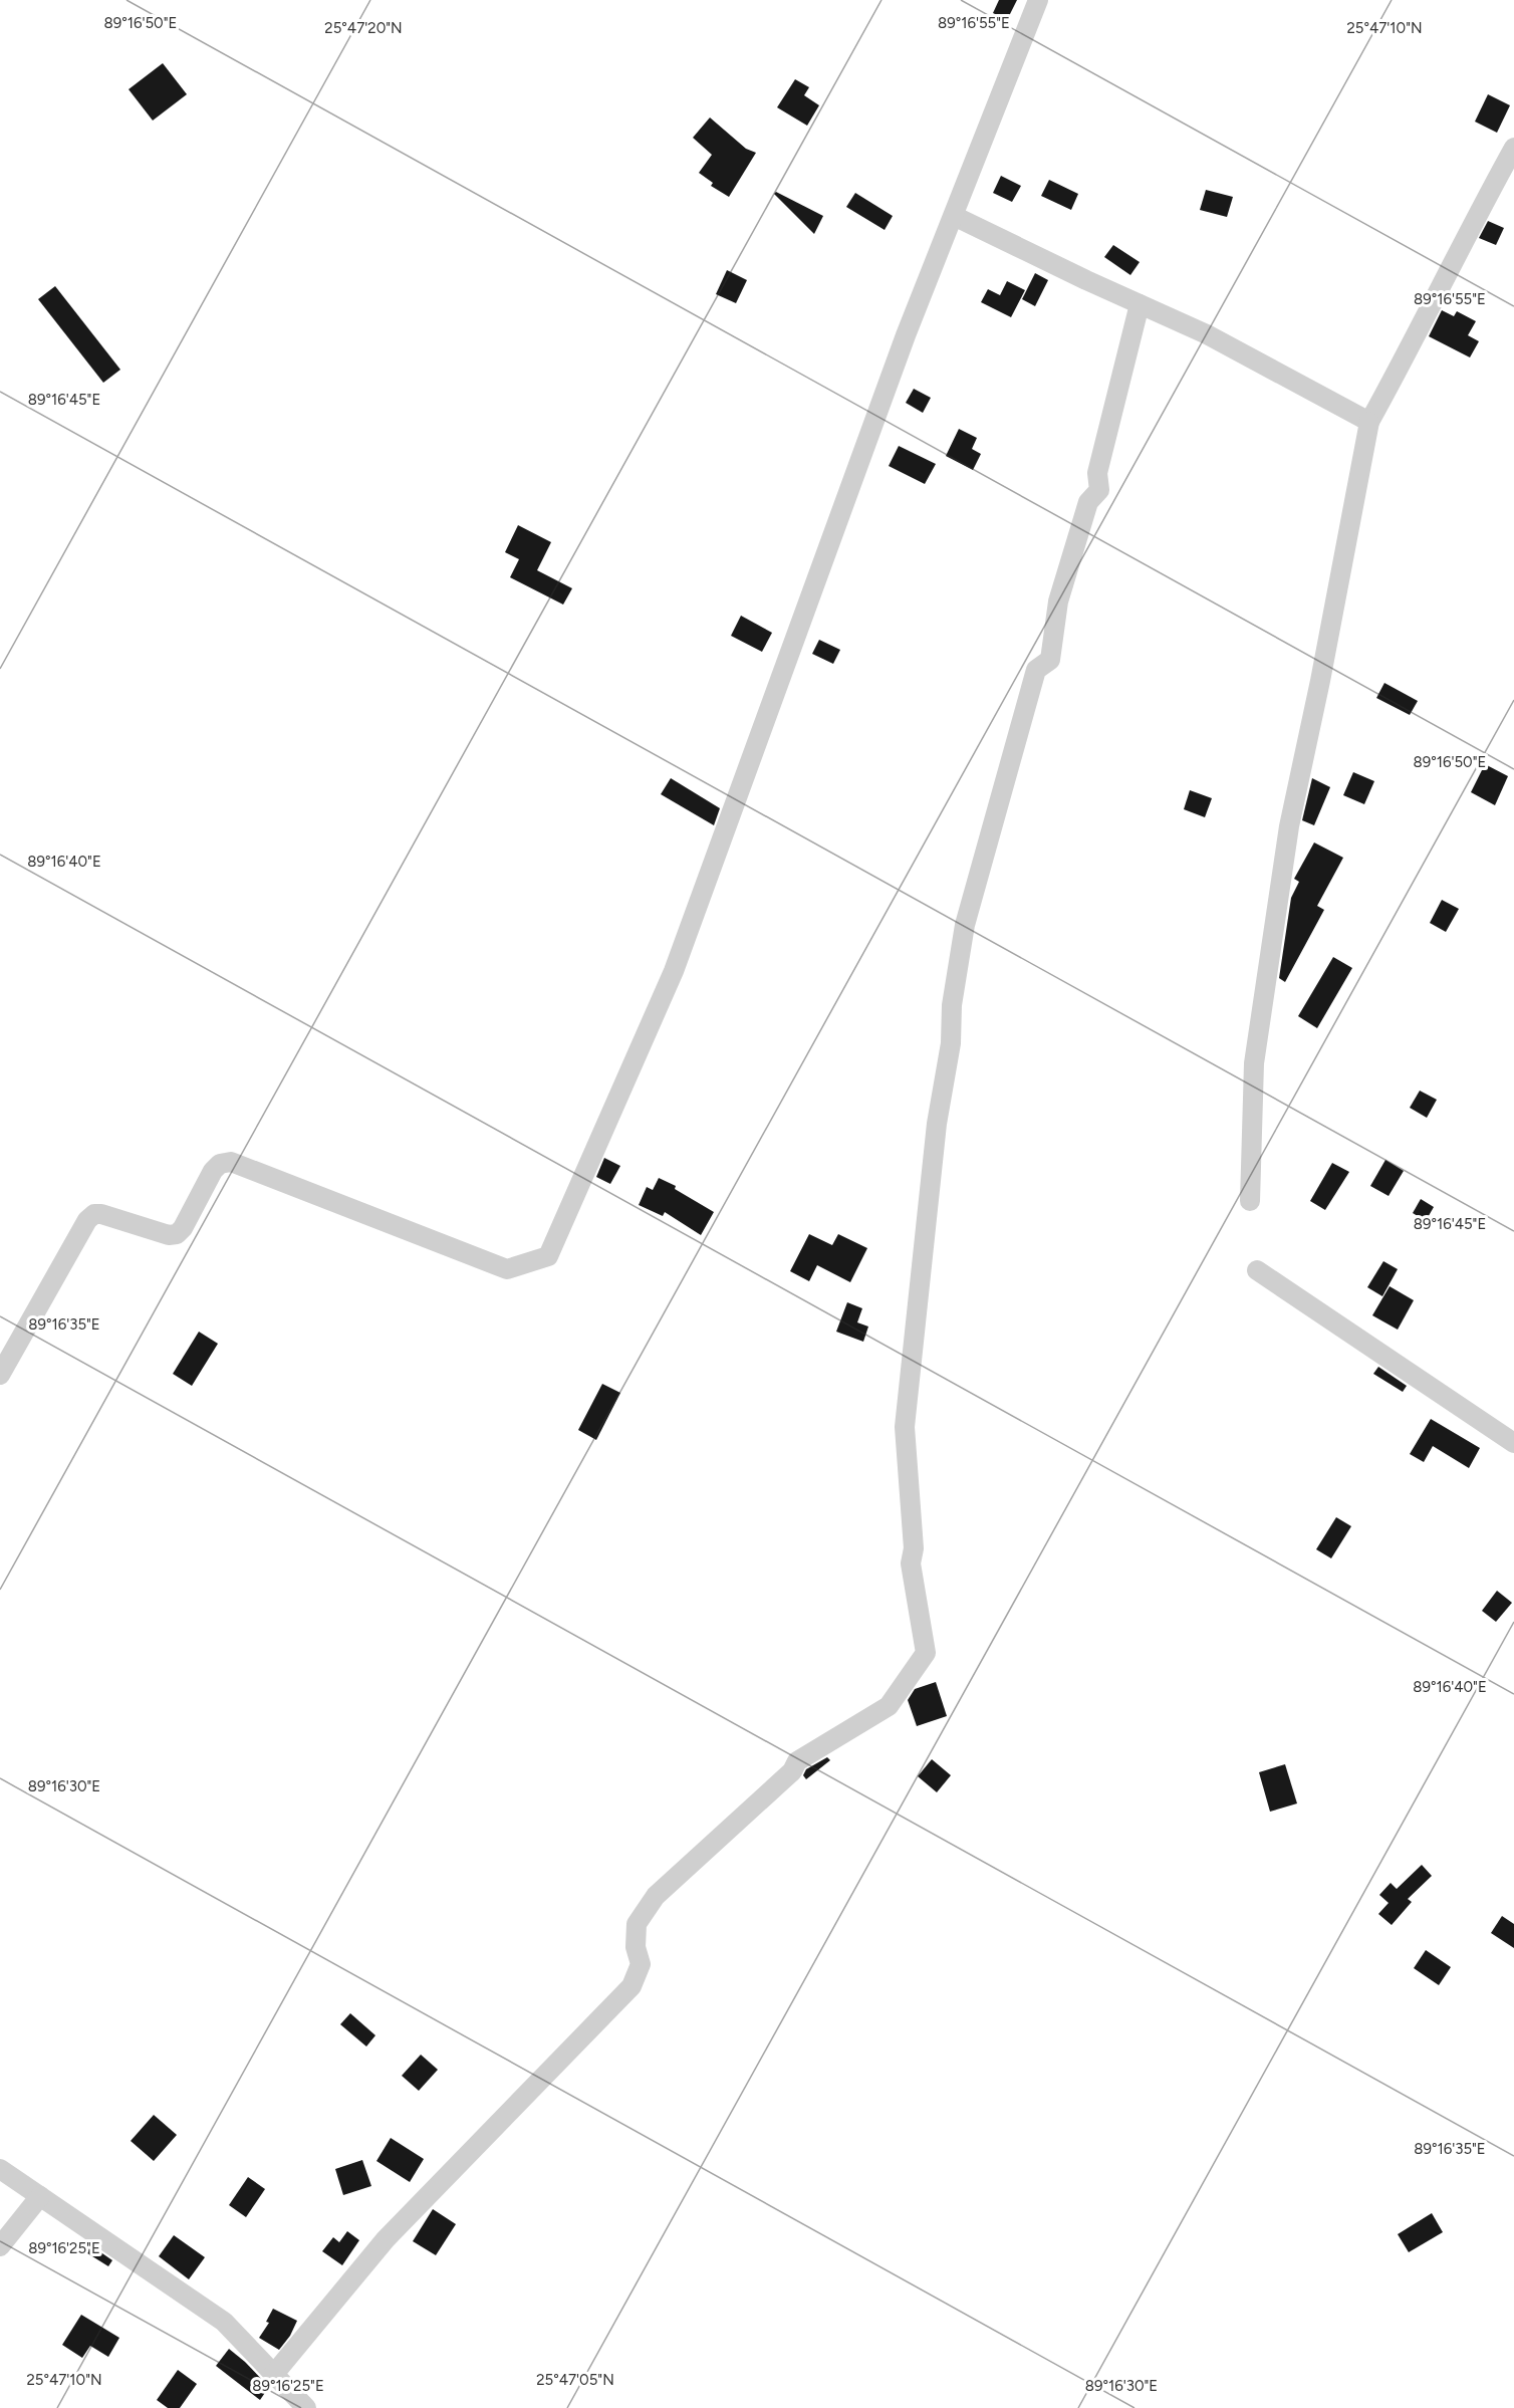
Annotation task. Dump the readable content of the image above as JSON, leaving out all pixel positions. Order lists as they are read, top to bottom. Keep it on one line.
{"coordinates":["89°16'50\"E","89°16'55\"E","25°47'20\"N","25°47'10\"N","89°16'45\"E","89°16'40\"E","89°16'35\"E","89°16'30\"E","89°16'25\"E","25°47'05\"N"]}
